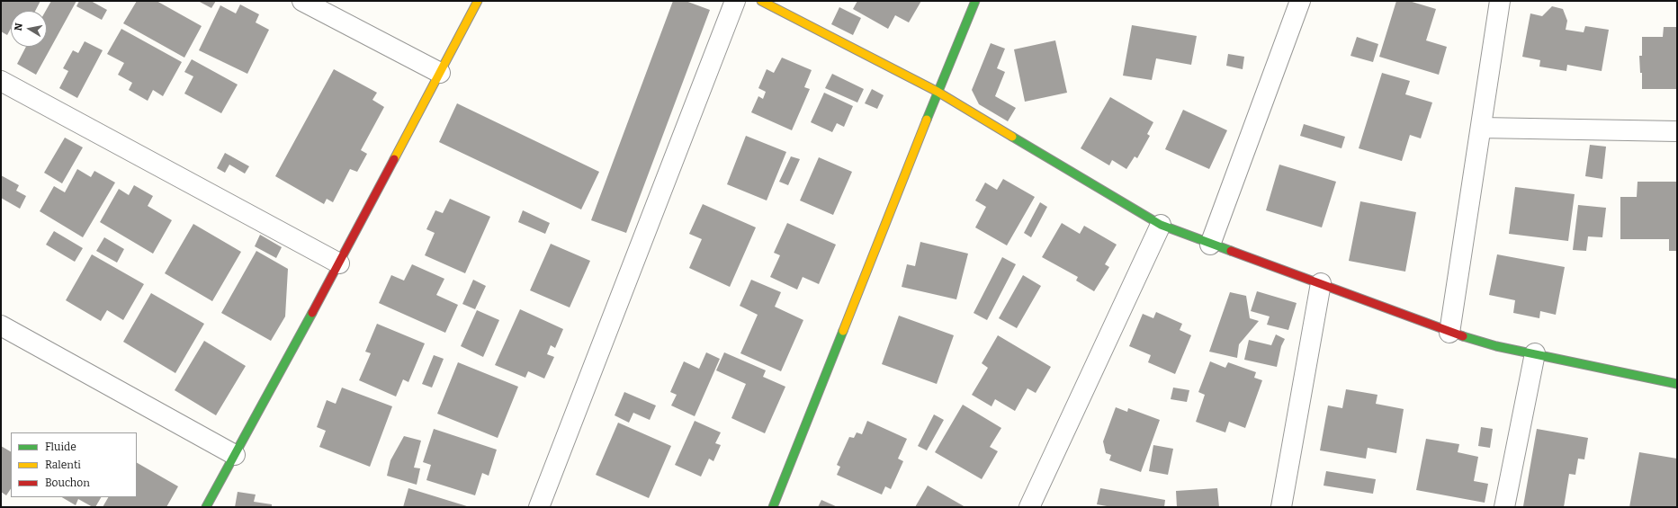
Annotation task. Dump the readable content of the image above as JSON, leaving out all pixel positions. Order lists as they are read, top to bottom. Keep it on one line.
{"legend":["Fluide","Ralenti","Bouchon"],"north":"left"}
